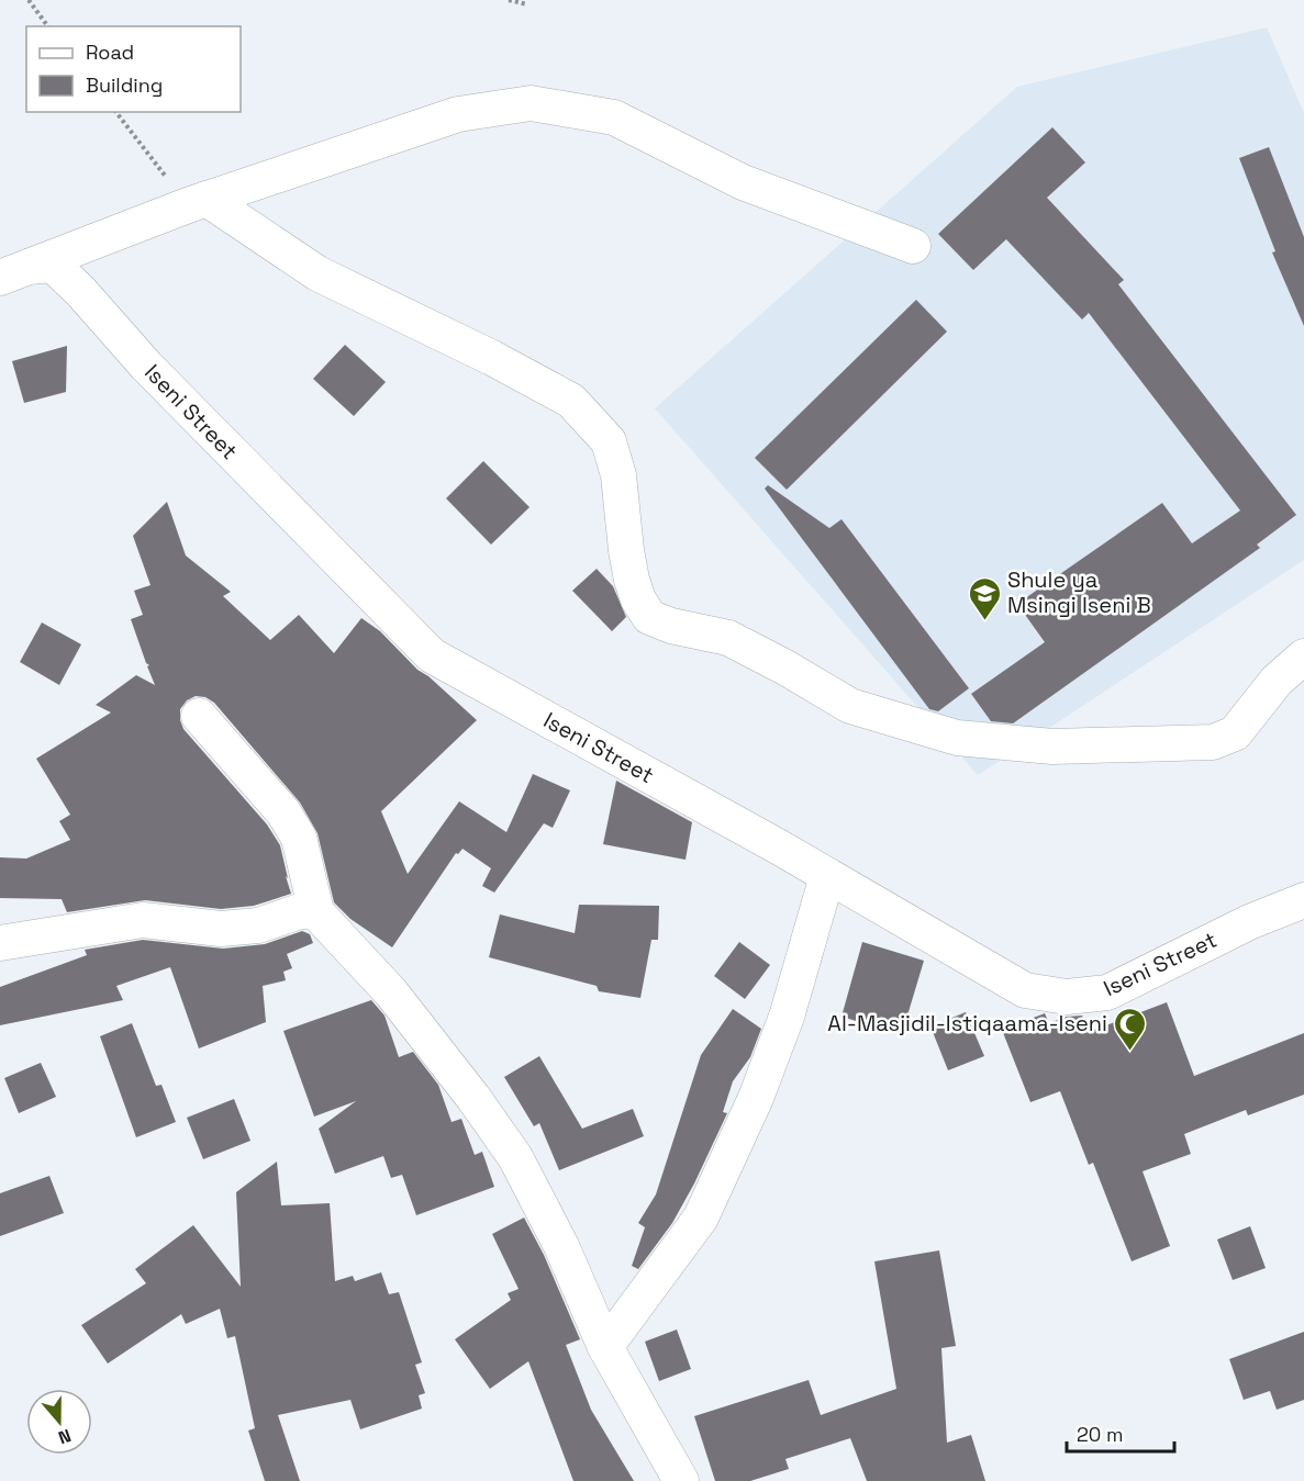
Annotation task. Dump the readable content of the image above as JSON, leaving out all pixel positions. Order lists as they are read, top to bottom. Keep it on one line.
{"streets":{"street":["Iseni Street"]},"places":{"school or university":["Shule ya Msingi Iseni B"],"mosque":["Al-Masjidil-Istiqaama-Iseni"]},"legend":["Road","Building"],"scale_bar":"20 m","north":"bottom"}
